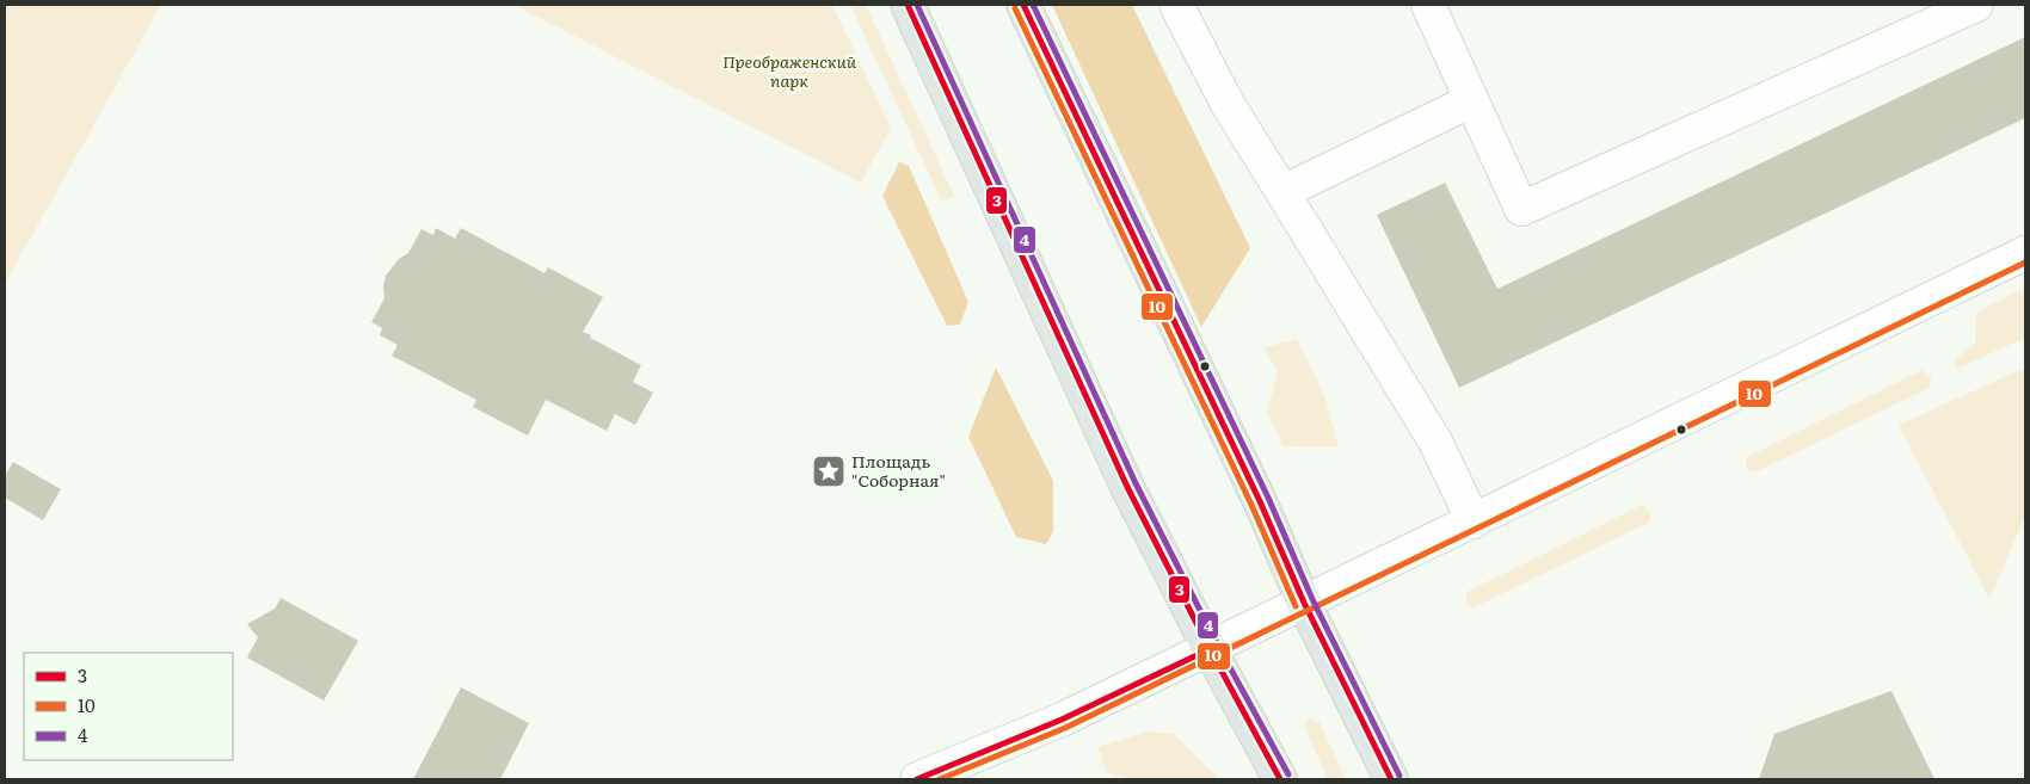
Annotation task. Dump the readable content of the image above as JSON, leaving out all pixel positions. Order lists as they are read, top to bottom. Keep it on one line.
{"parks":["Преображенский парк"],"places":{"place":["Площадь \"Соборная\""]},"lines":["transit line 3","transit line 4","transit line 10"],"legend":["3","10","4"]}
